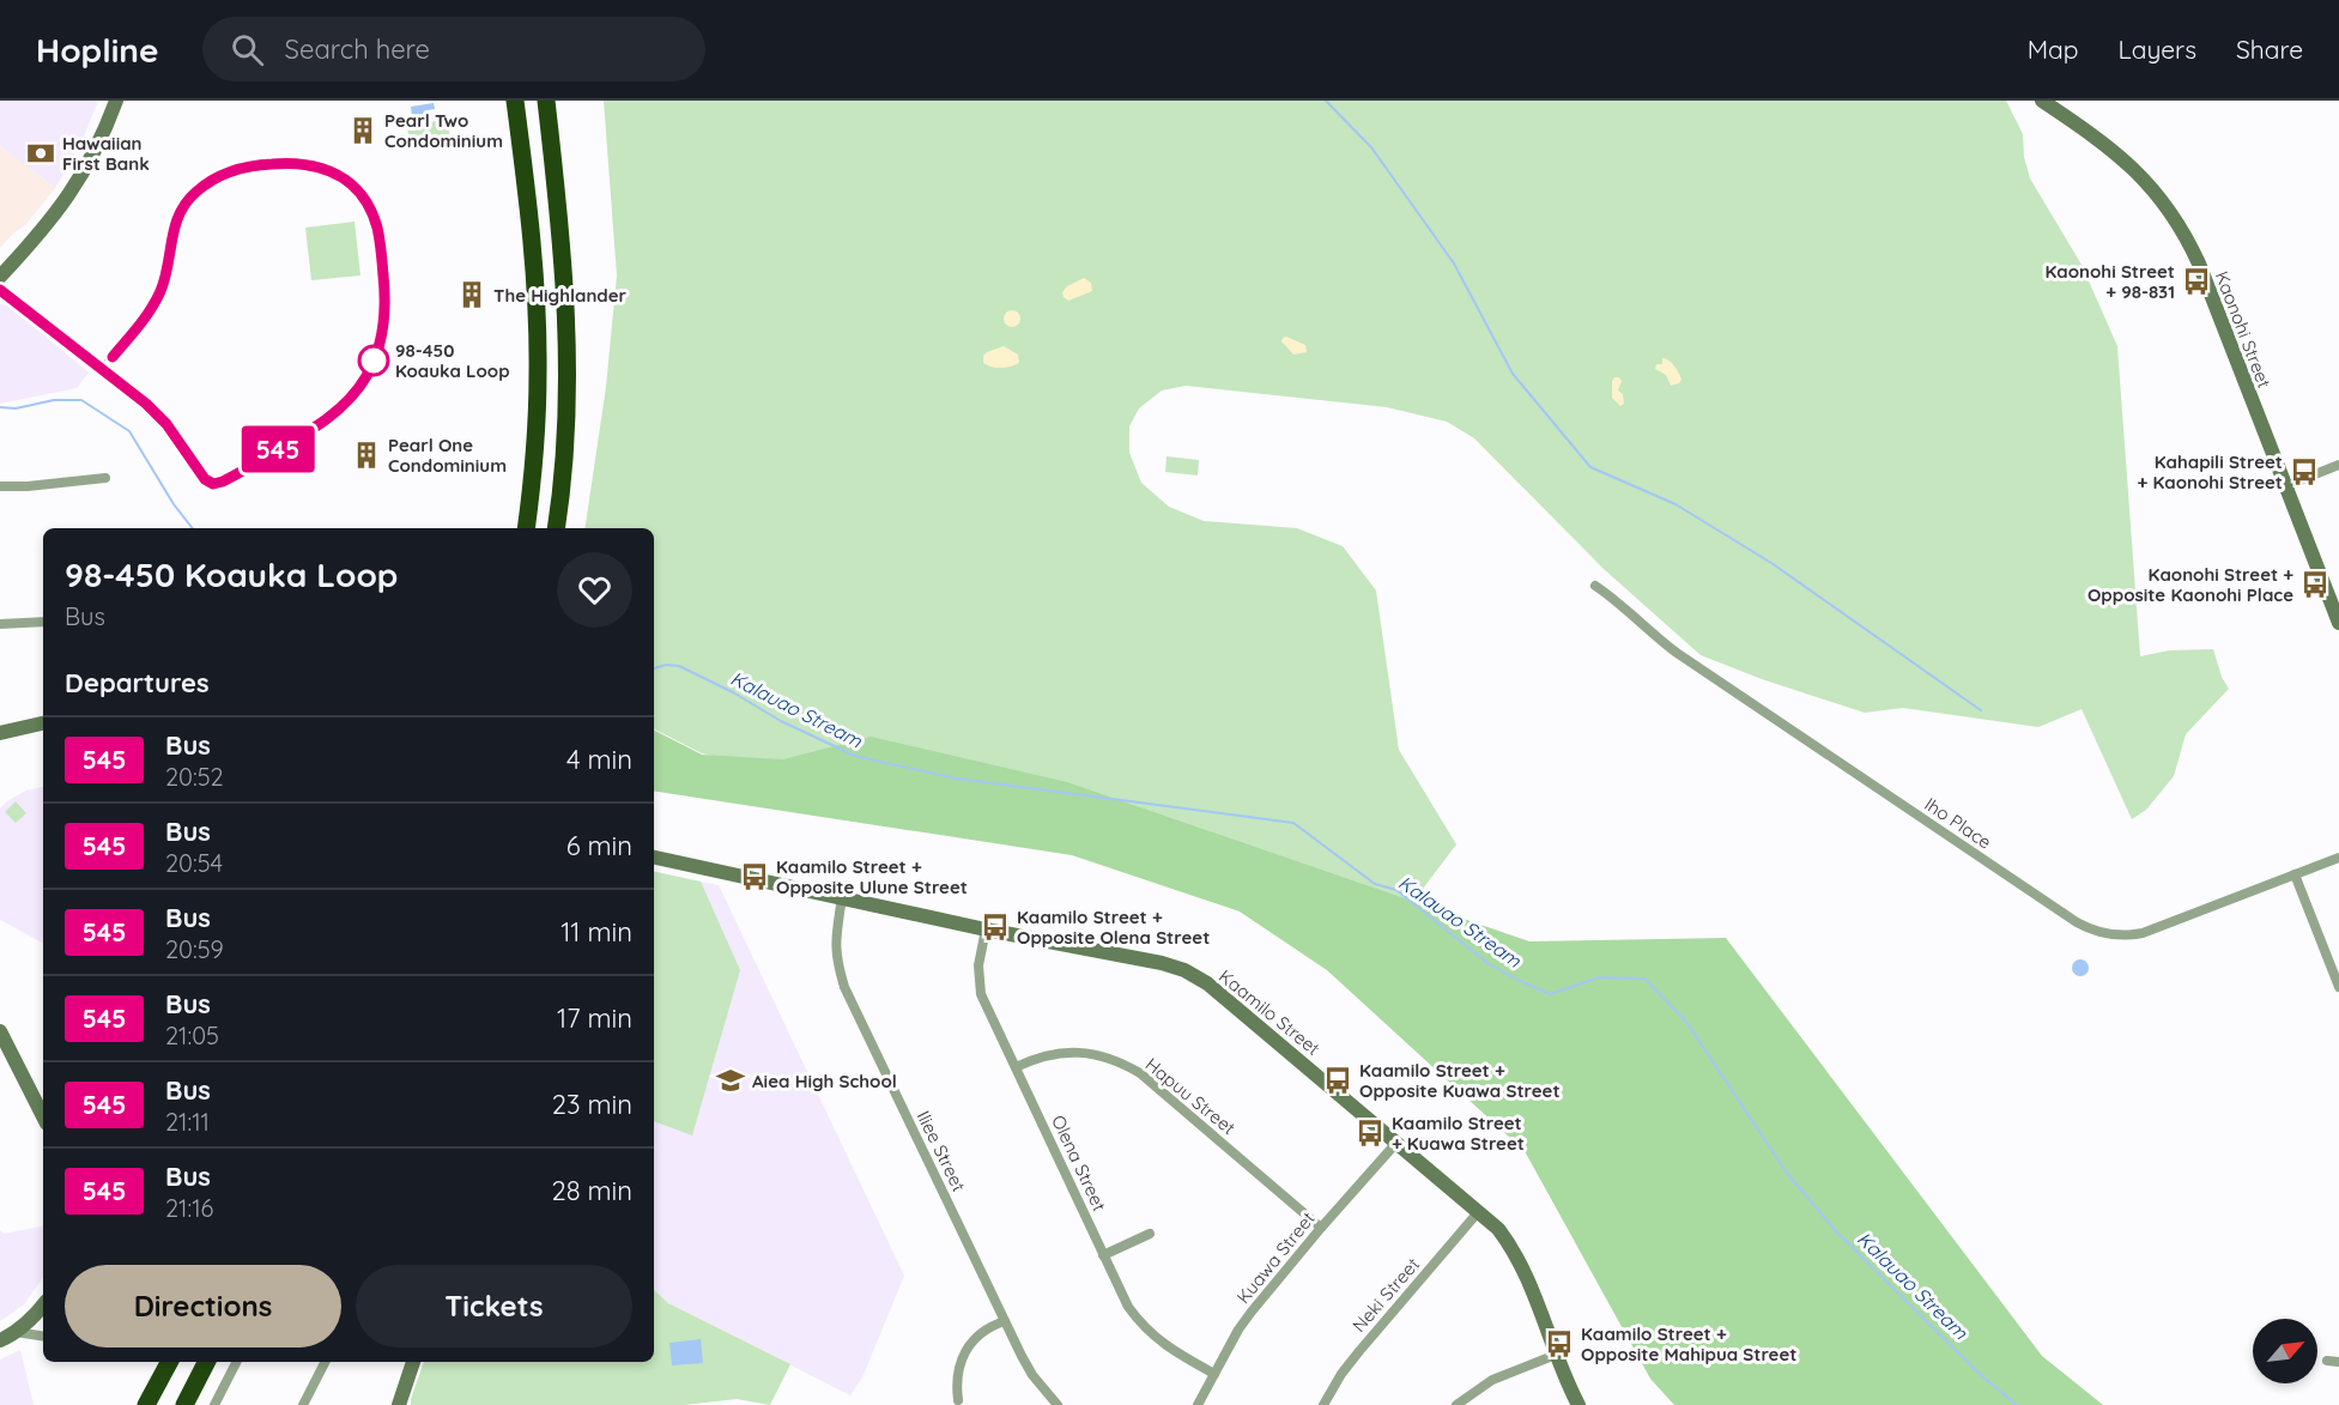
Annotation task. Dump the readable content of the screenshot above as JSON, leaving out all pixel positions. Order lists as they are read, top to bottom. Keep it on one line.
{"streets":{"street":["Kaonohi Street","Iho Place","Kaamilo Street","Hapuu Street","Iliee Street","Olena Street","Kuawa Street","Neki Street"]},"crossings":[["Kaamilo Street","Iliee Street"],["Kaamilo Street","Olena Street"],["Kaamilo Street","Kuawa Street"],["Kaamilo Street","Neki Street"],["Hapuu Street","Olena Street"],["Hapuu Street","Kuawa Street"],["Olena Street","Kuawa Street"]],"water":["Kalauao Stream"],"places":{"building":["Pearl Two Condominium","The Highlander","Pearl One Condominium"],"bank":["Hawaiian First Bank"],"bus stop":["Kaonohi Street + 98-831","Kahapili Street + Kaonohi Street","Kaonohi Street + Opposite Kaonohi Place","Kaamilo Street + Opposite Ulune Street","Kaamilo Street + Opposite Olena Street","Kaamilo Street + Opposite Kuawa Street","Kaamilo Street + Kuawa Street","Kaamilo Street + Opposite Mahipua Street"],"other":["98-450 Koauka Loop"],"school or university":["Aiea High School"]},"lines":["bus line 545"],"north":"top right","page":{"header":"Hopline","search":"Search here","nav":["Map","Layers","Share"],"on_map":"545","heading":[["98-450 Koauka Loop","Bus"],"Departures"],"list":[{"mark":"545","name":"Bus","note":"20:52","value":"4 min"},{"mark":"545","name":"Bus","note":"20:54","value":"6 min"},{"mark":"545","name":"Bus","note":"20:59","value":"11 min"},{"mark":"545","name":"Bus","note":"21:05","value":"17 min"},{"mark":"545","name":"Bus","note":"21:11","value":"23 min"},{"mark":"545","name":"Bus","note":"21:16","value":"28 min"}],"buttons":["Directions","Tickets"]}}
